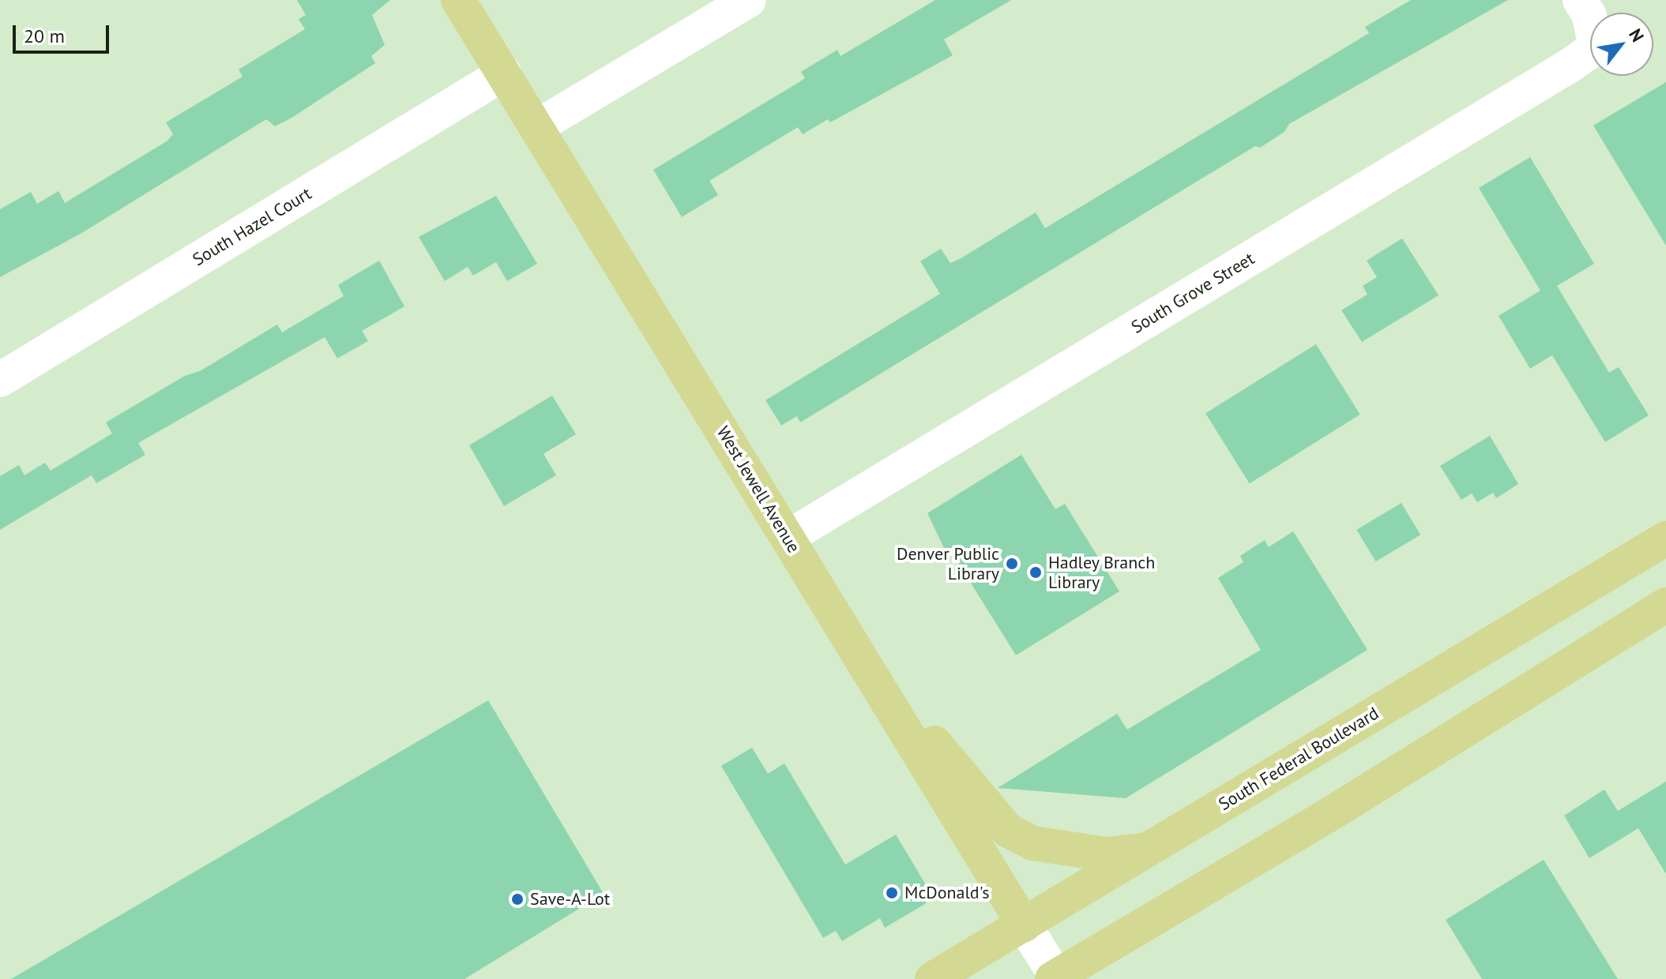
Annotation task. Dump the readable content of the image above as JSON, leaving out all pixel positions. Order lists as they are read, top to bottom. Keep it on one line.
{"streets":{"main road":["West Jewell Avenue","South Federal Boulevard"],"street":["South Hazel Court","South Grove Street"]},"crossings":[["South Hazel Court","West Jewell Avenue"],["South Grove Street","West Jewell Avenue"],["West Jewell Avenue","South Federal Boulevard"]],"places":["Denver Public Library","Hadley Branch Library","McDonald's","Save-A-Lot"],"scale_bar":"20 m","north":"top right"}
